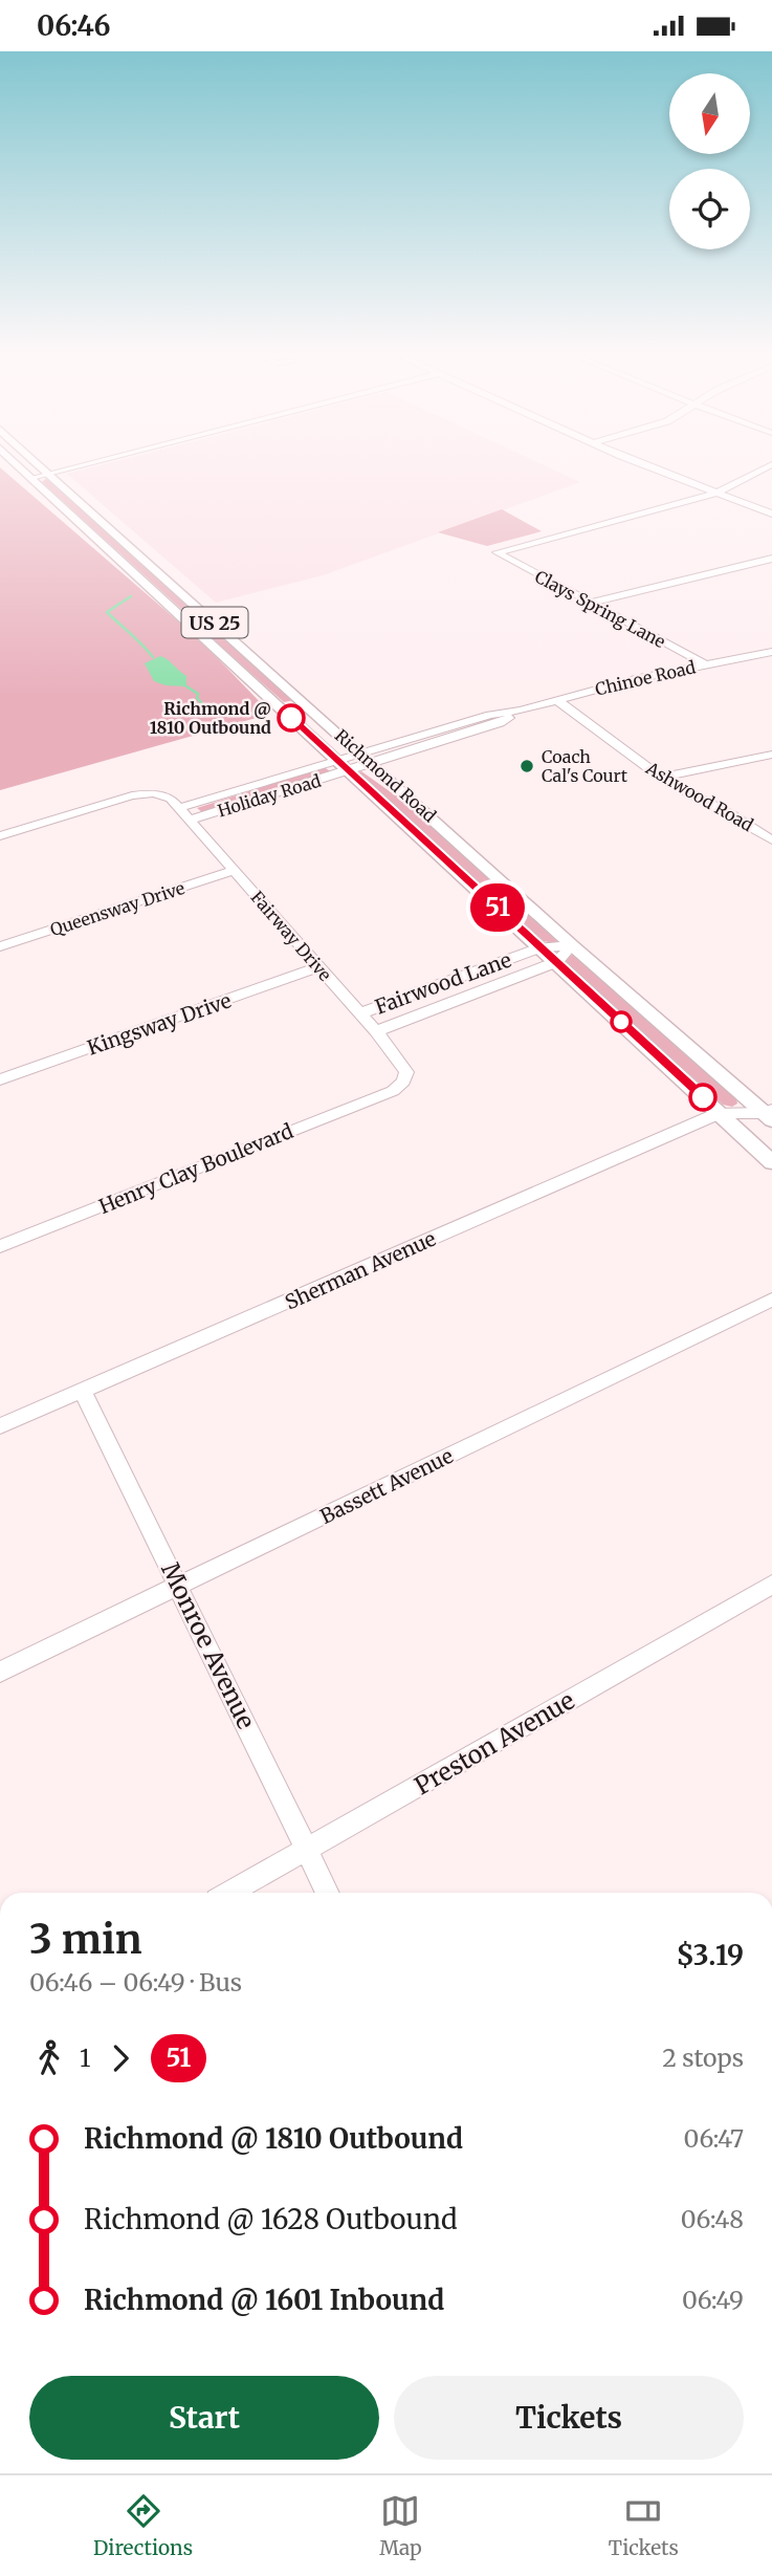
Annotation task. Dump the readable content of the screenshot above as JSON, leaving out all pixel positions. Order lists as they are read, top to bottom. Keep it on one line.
{"streets":{"main road":["US 25","Richmond Road"],"street":["Clays Spring Lane","Chinoe Road","Holiday Road","Ashwood Road","Queensway Drive","Fairway Drive","Fairwood Lane","Kingsway Drive","Henry Clay Boulevard","Sherman Avenue","Bassett Avenue","Monroe Avenue","Preston Avenue"]},"crossings":[["Clays Spring Lane","Chinoe Road"],["US 25","Chinoe Road"],["US 25","Richmond Road"],["US 25","Holiday Road"],["Chinoe Road","Richmond Road"],["Chinoe Road","Holiday Road"],["Chinoe Road","Ashwood Road"],["Richmond Road","Holiday Road"],["Richmond Road","Fairwood Lane"],["Richmond Road","Sherman Avenue"],["Holiday Road","Fairway Drive"],["Queensway Drive","Fairway Drive"],["Fairway Drive","Fairwood Lane"],["Fairway Drive","Kingsway Drive"],["Fairway Drive","Henry Clay Boulevard"],["Sherman Avenue","Monroe Avenue"],["Bassett Avenue","Monroe Avenue"],["Monroe Avenue","Preston Avenue"]],"places":["Richmond @ 1810 Outbound","Coach Cal's Court"],"lines":["bus line 51"],"north":"bottom","page":{"status":"06:46","on_map":"51","heading":["3 min","06:46 – 06:49 · Bus","$3.19"],"legs":["1","51","2 stops"],"list":[{"name":"Richmond @ 1810 Outbound","value":"06:47"},{"name":"Richmond @ 1628 Outbound","value":"06:48"},{"name":"Richmond @ 1601 Inbound","value":"06:49"}],"buttons":["Start","Tickets"],"tabs":["Directions","Map","Tickets"]}}
